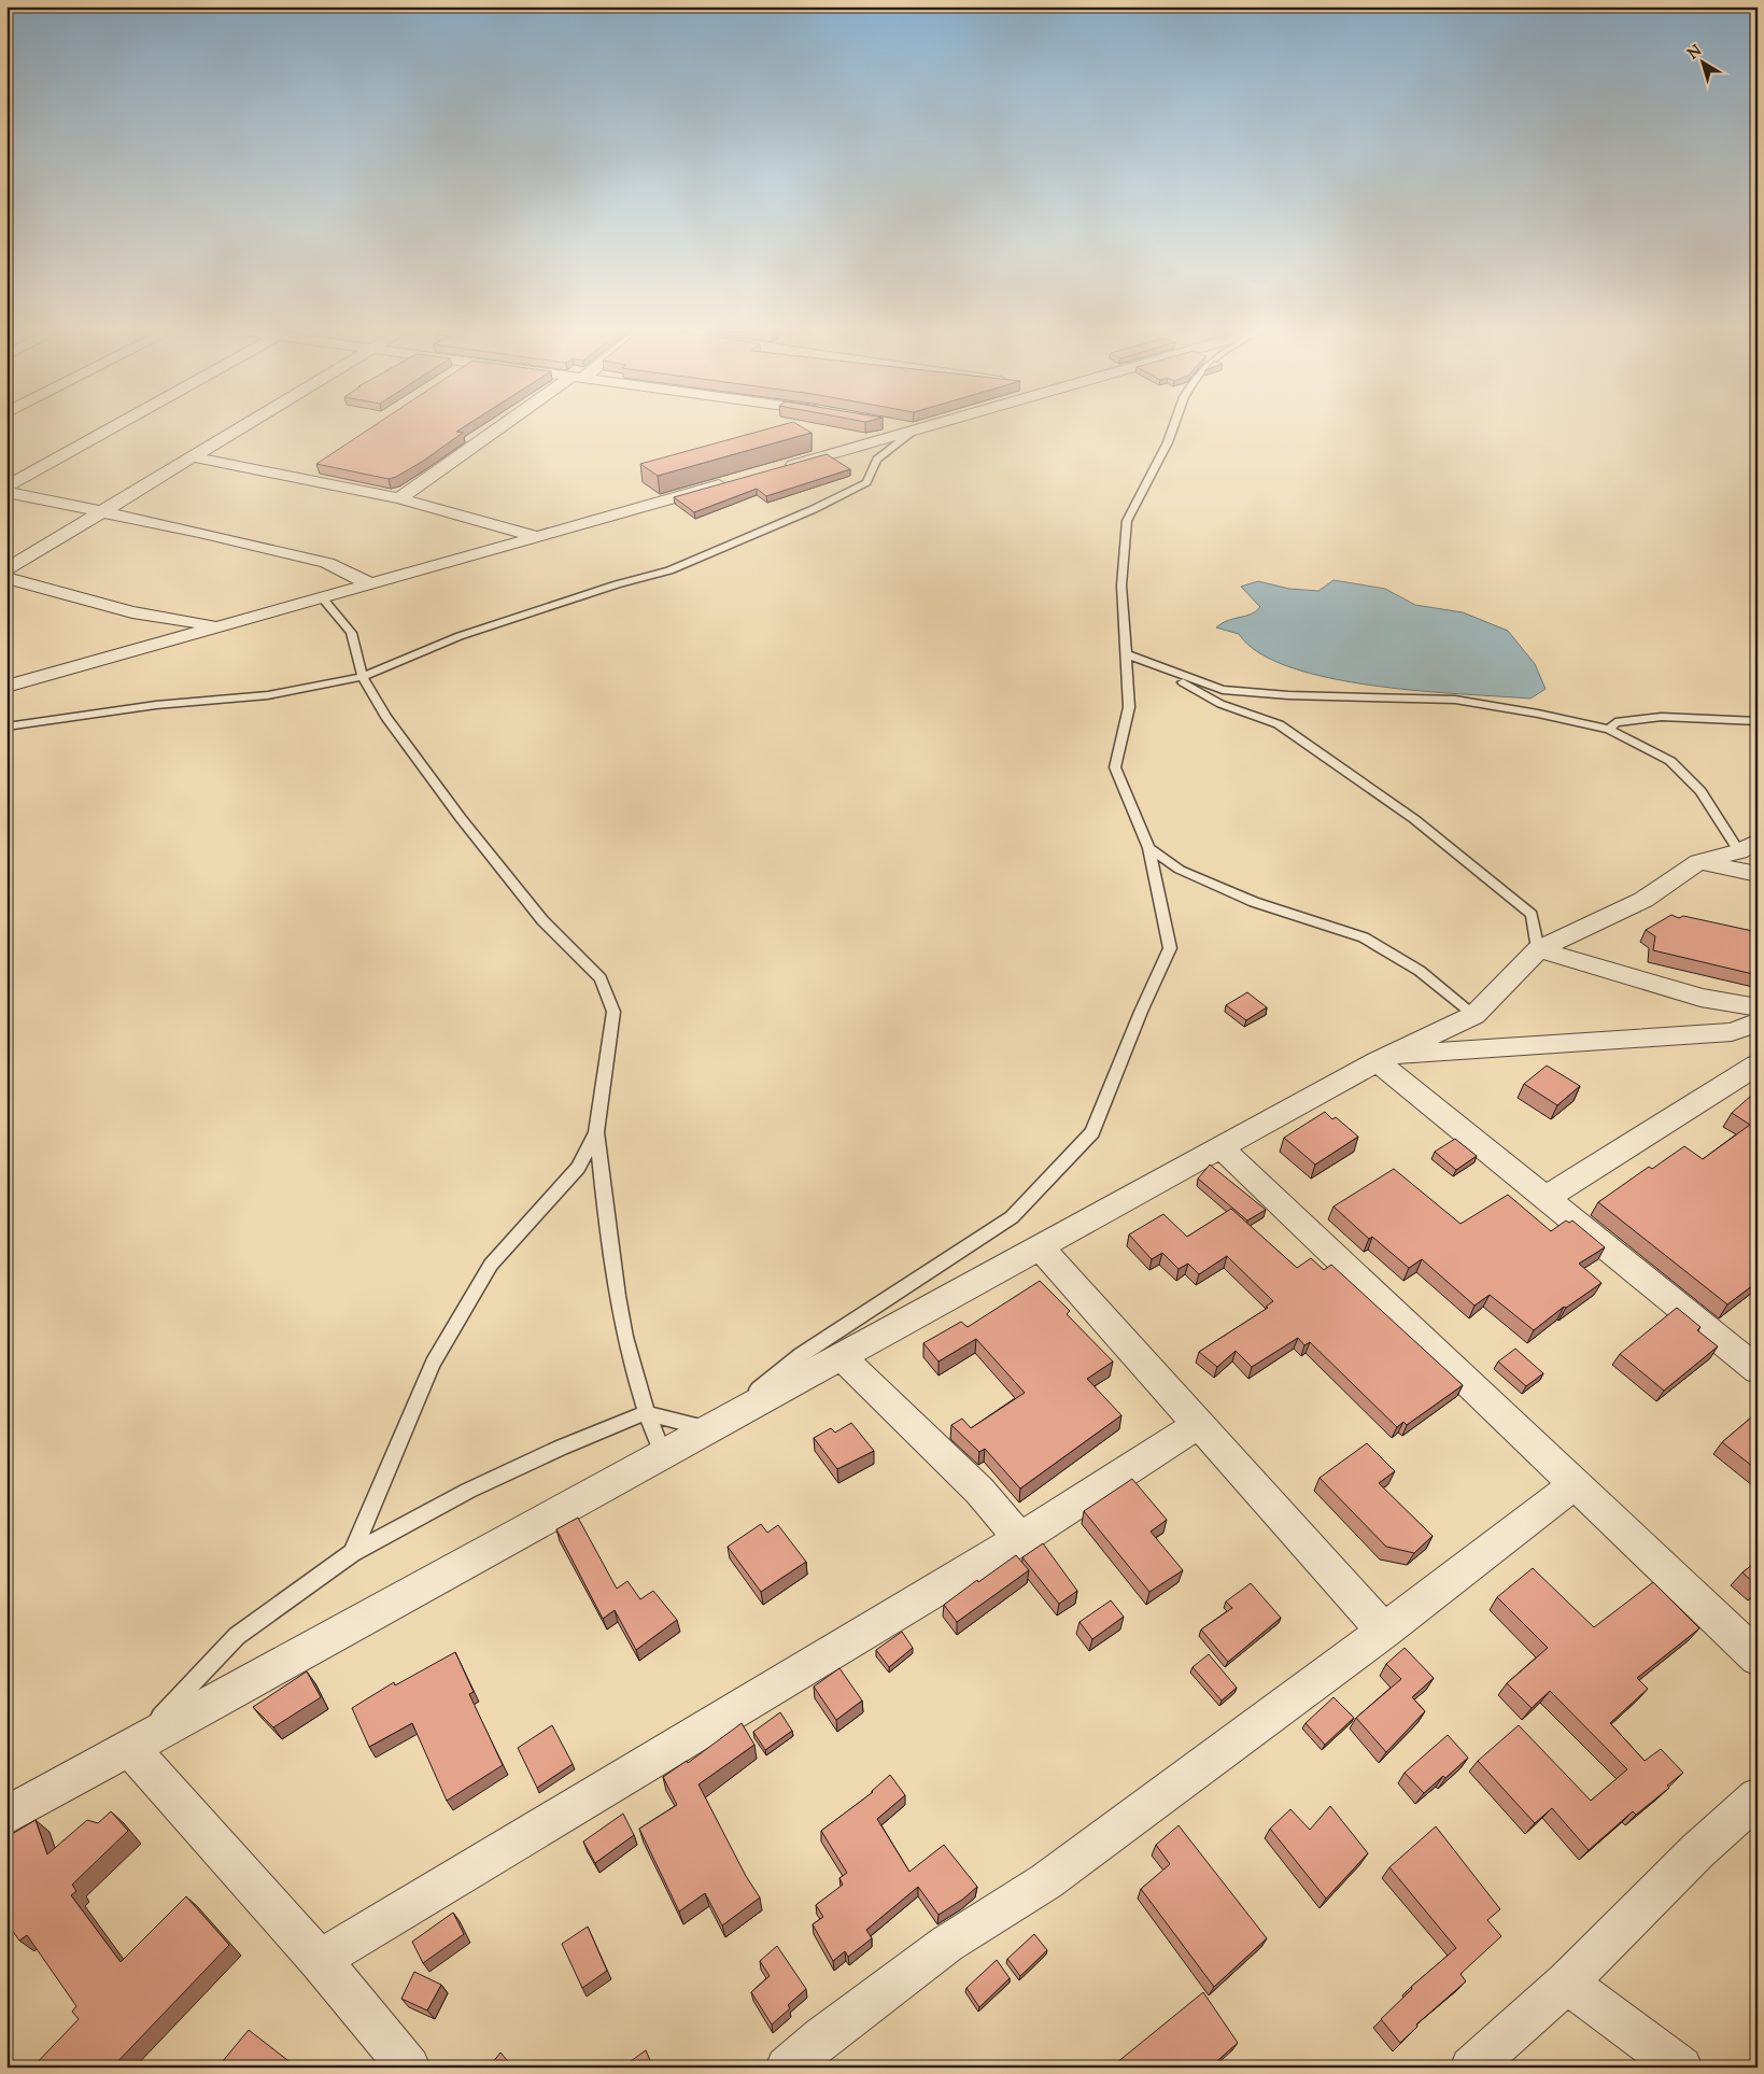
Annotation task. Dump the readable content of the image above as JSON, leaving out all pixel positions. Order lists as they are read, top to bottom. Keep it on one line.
{"north":"top left"}
